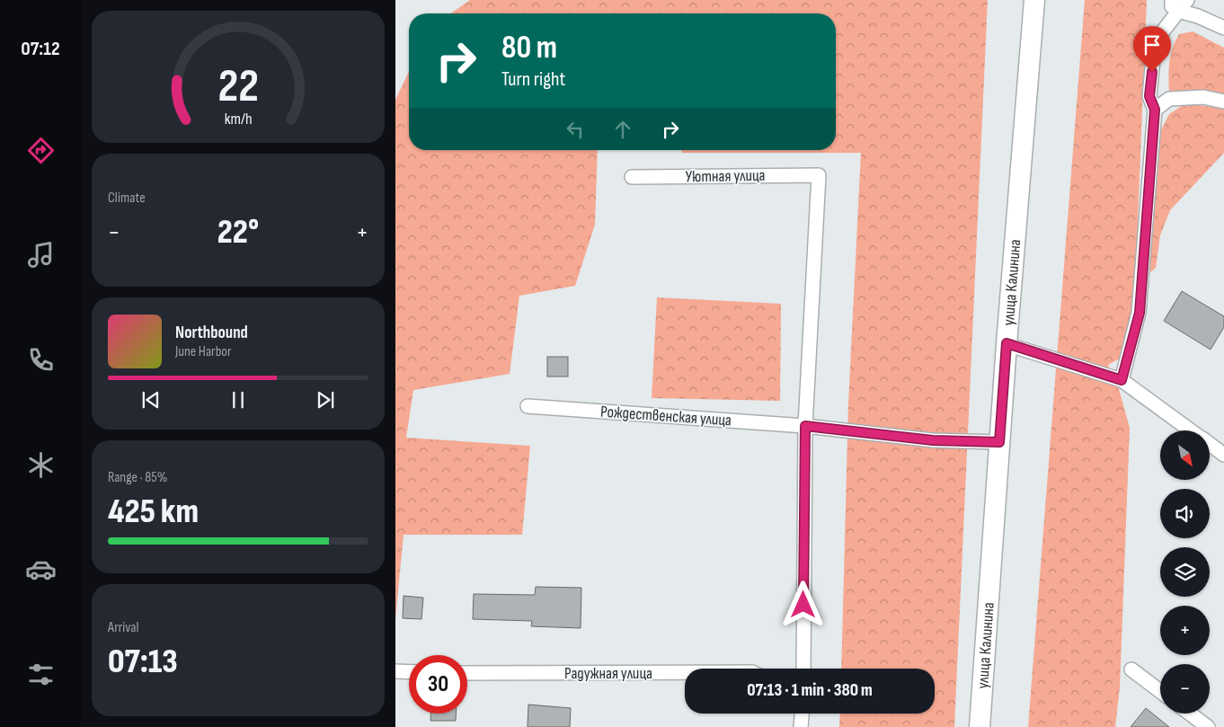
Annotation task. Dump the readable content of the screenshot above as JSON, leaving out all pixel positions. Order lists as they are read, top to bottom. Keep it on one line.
{"streets":{"main road":["улица Калинина"],"street":["Уютная улица","Рождественская улица","Радужная улица"]},"crossings":[["Уютная улица","Рождественская улица"],["улица Калинина","Рождественская улица"]],"north":"bottom right","page":{"tabs":"07:12","turn":["80 m","Turn right"],"tile":["Climate",["Range · 85%","425 km"],["Arrival","07:13"]],"heat":["−","22°","+"],"song":["Northbound","June Harbor"],"map_buttons":["+","−"],"limit":"30","trip":"07:13 · 1 min · 380 m","gauge":["22","km/h"]}}
